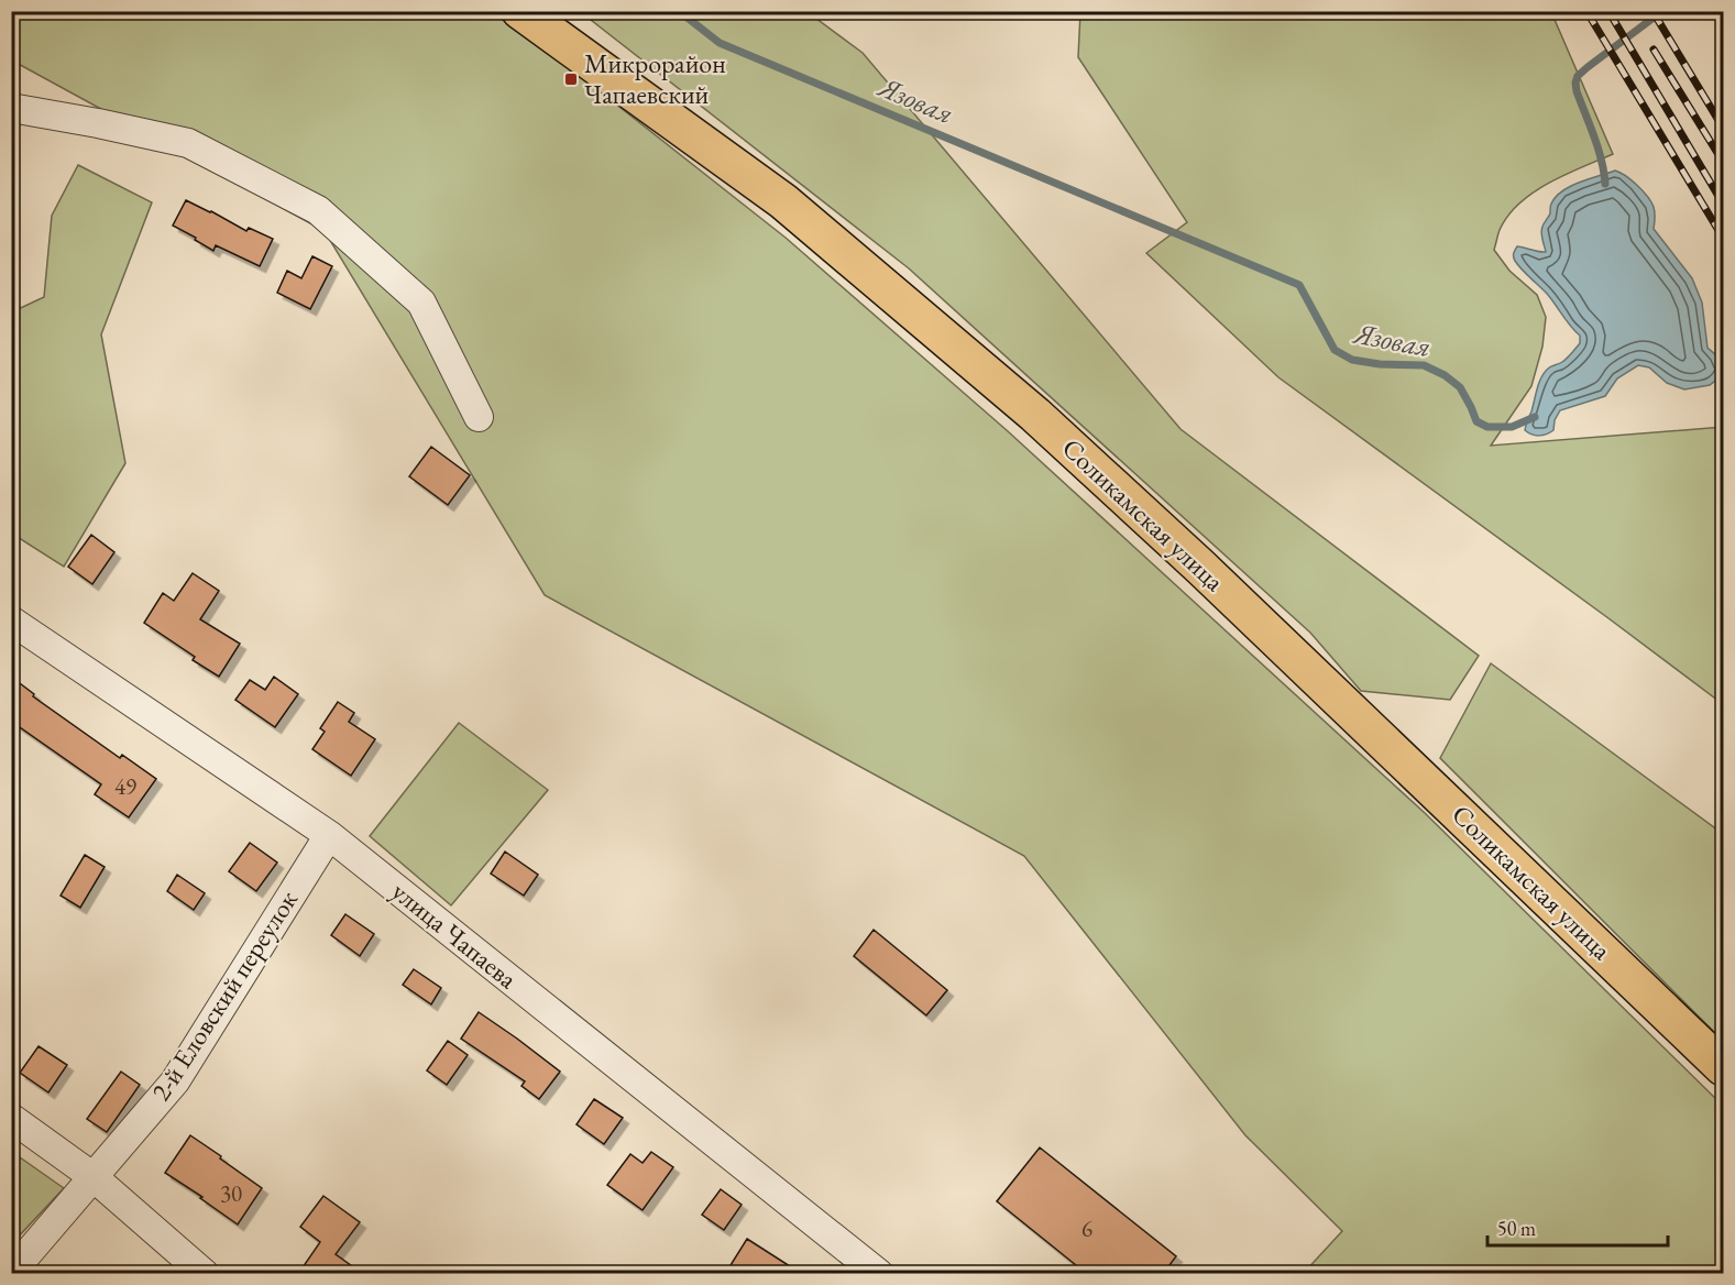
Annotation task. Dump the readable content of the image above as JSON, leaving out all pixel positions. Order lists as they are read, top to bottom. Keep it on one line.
{"streets":{"main road":["Соликамская улица"],"street":["улица Чапаева","2-й Еловский переулок"]},"crossings":[["улица Чапаева","2-й Еловский переулок"]],"water":["Язовая"],"places":{"transit":["Микрорайон Чапаевский"]},"house_numbers":["49","30","6"],"scale_bar":"50 m"}
